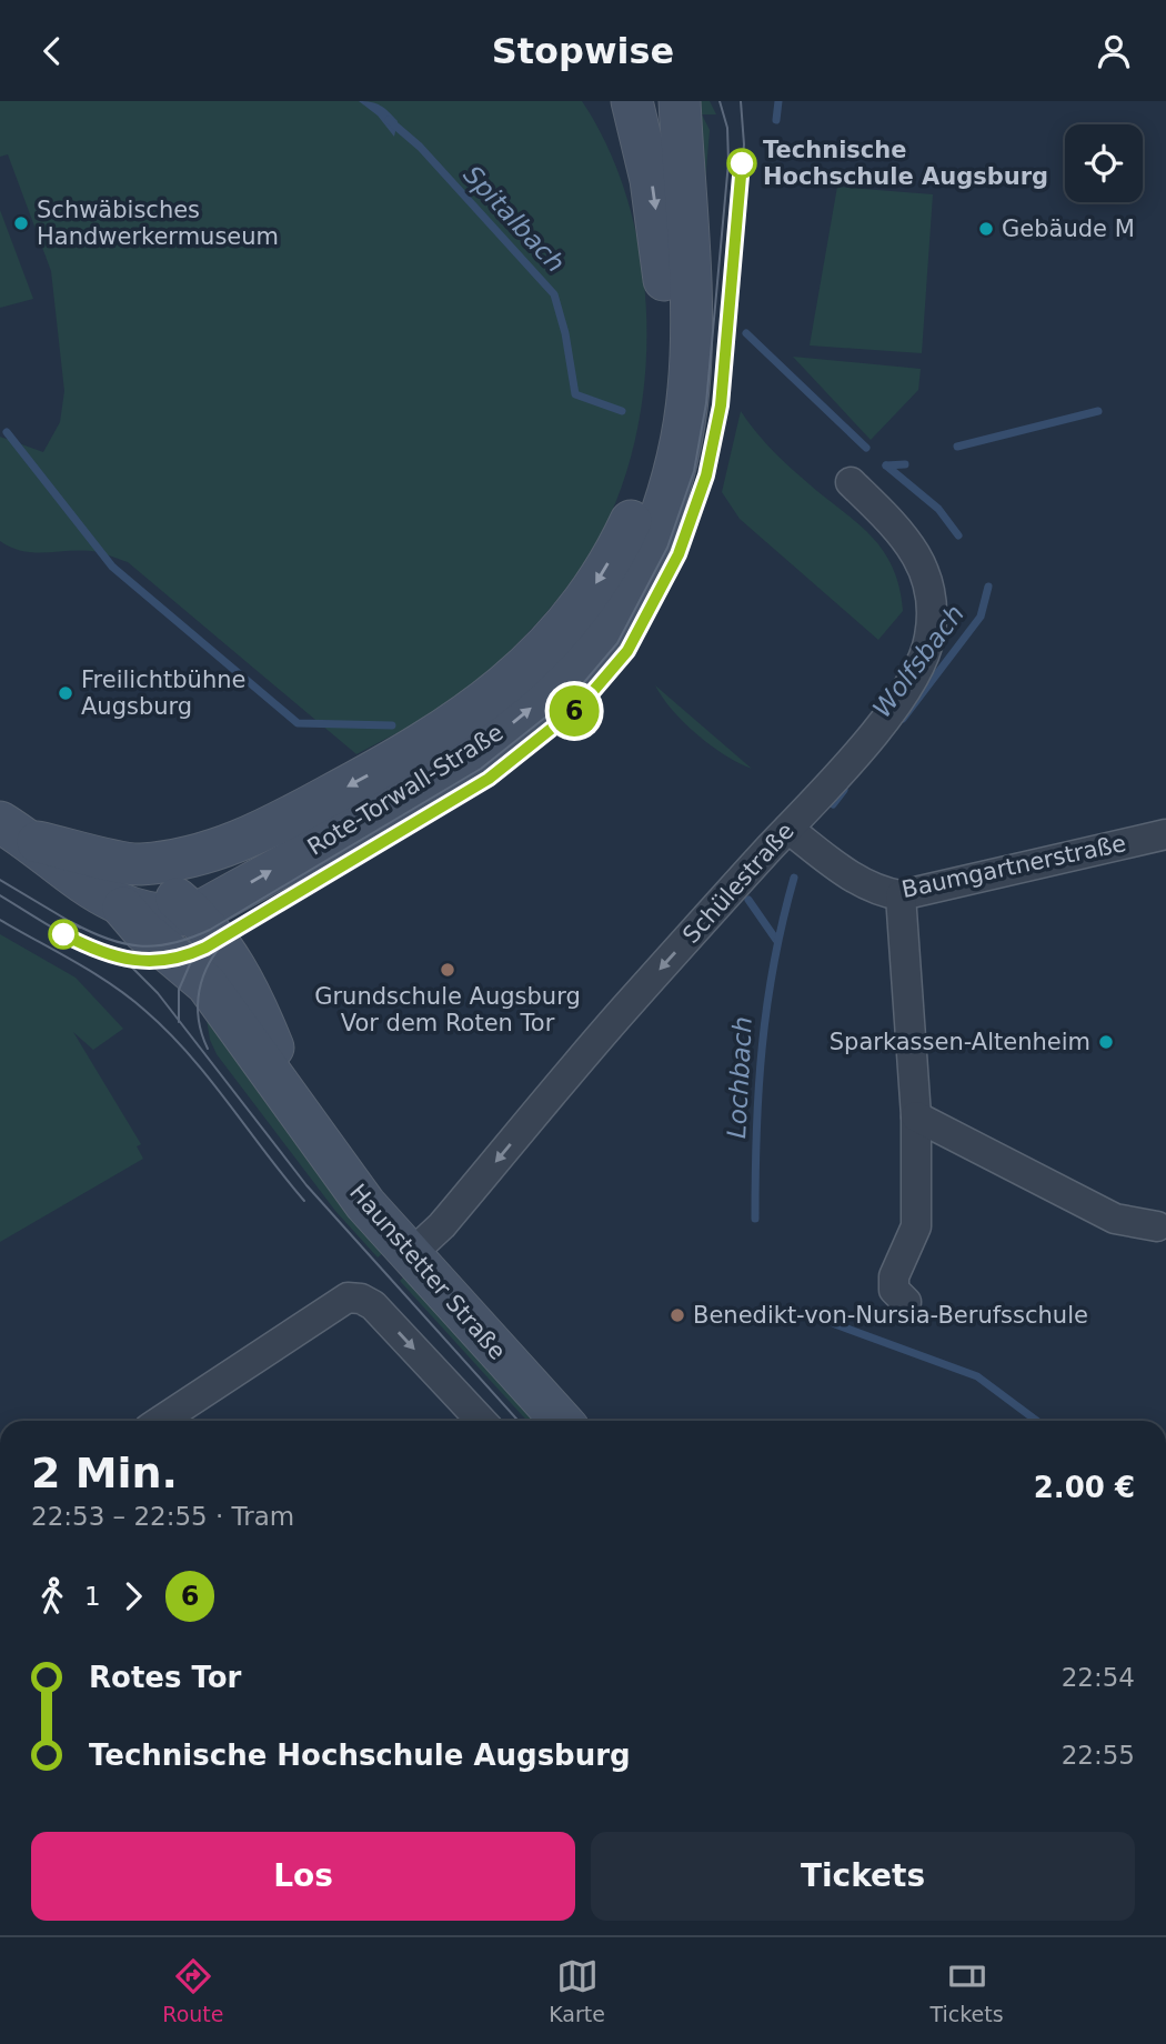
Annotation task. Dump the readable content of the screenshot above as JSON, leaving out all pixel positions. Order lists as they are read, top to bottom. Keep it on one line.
{"streets":{"main road":["Rote-Torwall-Straße","Haunstetter Straße"],"street":["Baumgartnerstraße","Schülestraße"]},"crossings":[["Rote-Torwall-Straße","Haunstetter Straße"],["Baumgartnerstraße","Schülestraße"],["Schülestraße","Haunstetter Straße"]],"one_way":["Schülestraße"],"water":["Spitalbach","Wolfsbach","Lochbach"],"places":["Technische Hochschule Augsburg","Schwäbisches Handwerkermuseum","Gebäude M","Freilichtbühne Augsburg","Grundschule Augsburg Vor dem Roten Tor","Sparkassen-Altenheim","Benedikt-von-Nursia-Berufsschule"],"lines":["tram line 6"],"page":{"header":"Stopwise","on_map":"6","heading":["2 Min.","22:53 – 22:55 · Tram","2.00 €"],"legs":["1","6"],"list":[{"name":"Rotes Tor","value":"22:54"},{"name":"Technische Hochschule Augsburg","value":"22:55"}],"buttons":["Los","Tickets"],"tabs":["Route","Karte","Tickets"]}}
